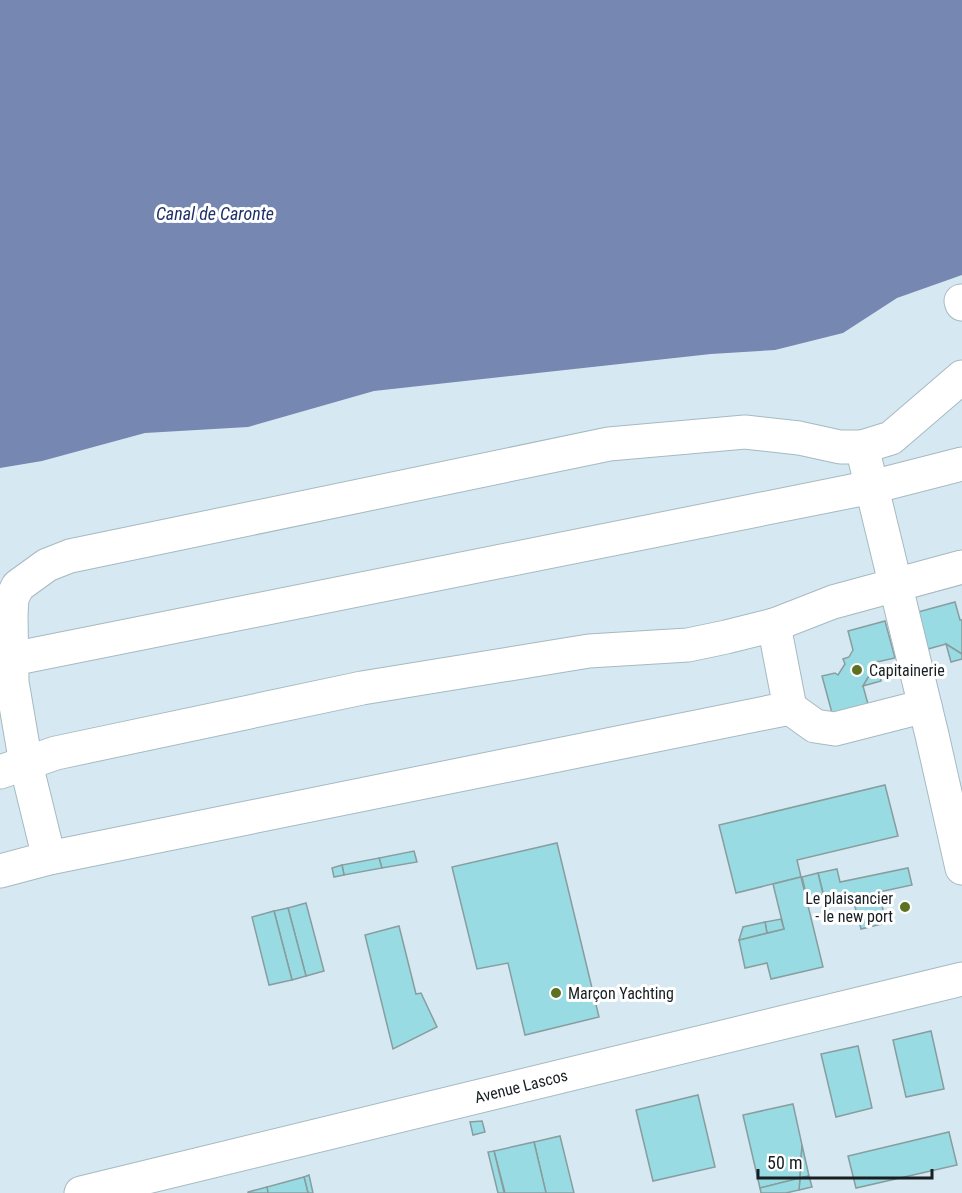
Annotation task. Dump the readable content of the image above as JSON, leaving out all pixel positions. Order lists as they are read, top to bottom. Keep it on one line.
{"streets":{"street":["Avenue Lascos"]},"water":["Canal de Caronte"],"places":["Capitainerie","Le plaisancier - le new port","Marçon Yachting"],"scale_bar":"50 m"}
